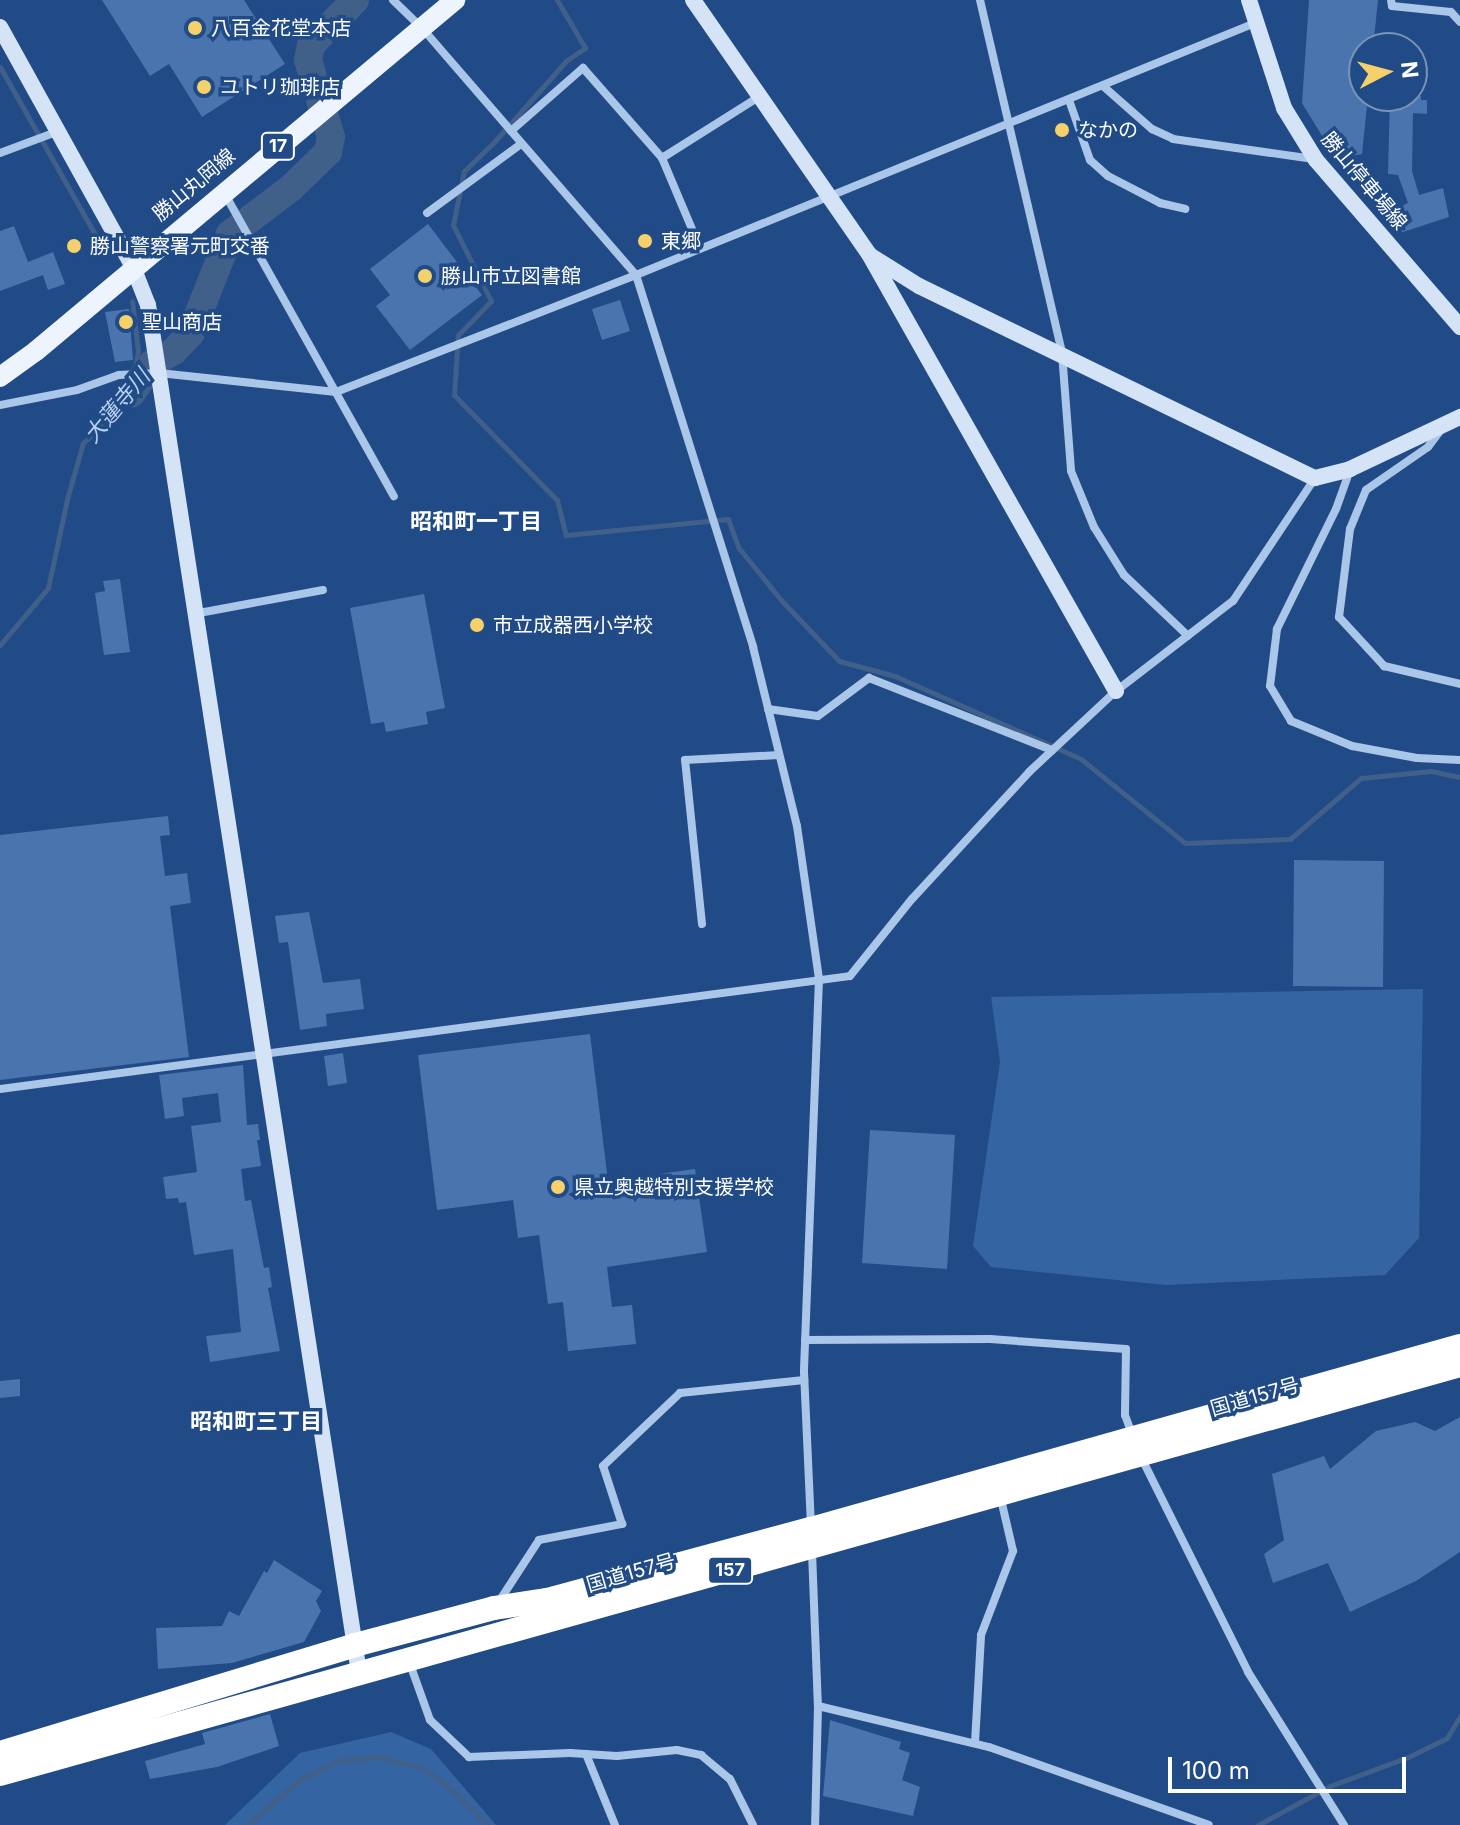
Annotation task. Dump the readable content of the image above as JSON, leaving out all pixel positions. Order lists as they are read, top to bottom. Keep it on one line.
{"streets":{"highway":["国道157号","157"],"main road":["17","勝山丸岡線"],"street":["勝山停車場線"]},"districts":["昭和町一丁目","昭和町三丁目"],"water":["大蓮寺川"],"places":["八百金花堂本店","ユトリ珈琲店","なかの","東郷","勝山警察署元町交番","勝山市立図書館","聖山商店","市立成器西小学校","県立奥越特別支援学校"],"scale_bar":"100 m","north":"right"}
